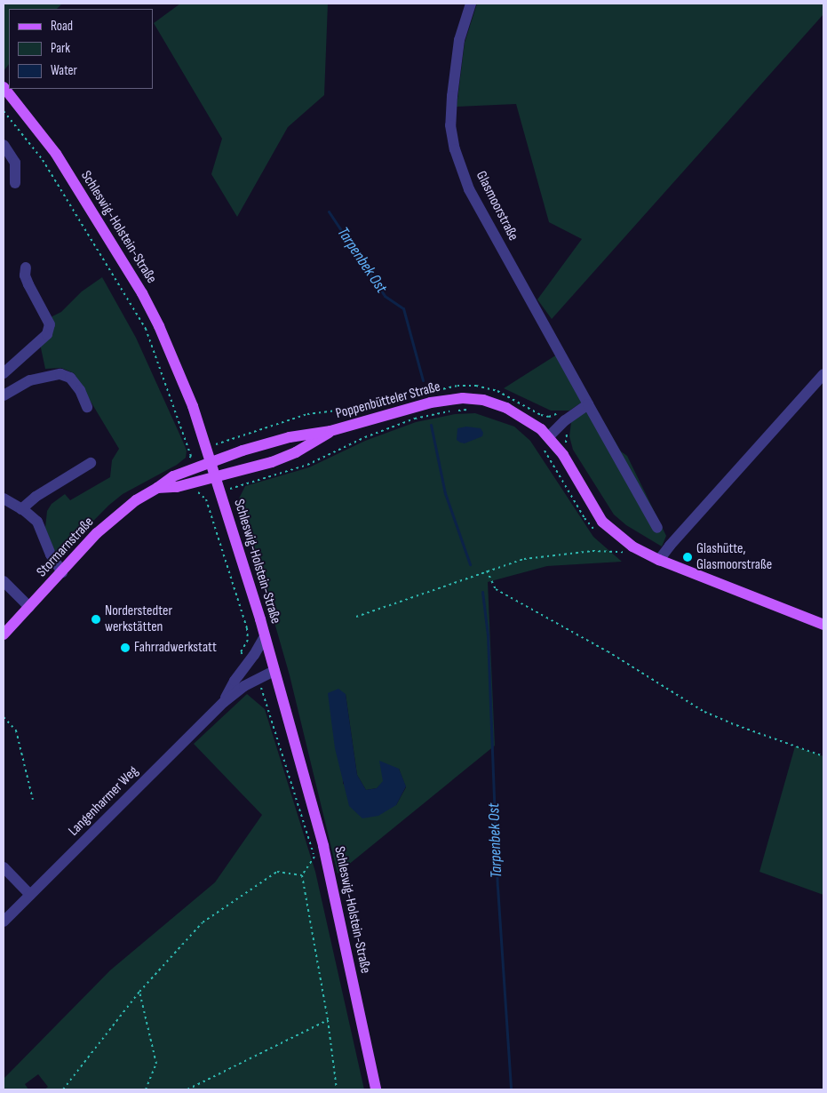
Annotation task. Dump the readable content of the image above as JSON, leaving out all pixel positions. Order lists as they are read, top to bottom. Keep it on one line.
{"streets":{"main road":["Schleswig-Holstein-Straße","Poppenbütteler Straße","Stormarnstraße"],"street":["Glasmoorstraße","Langenharmer Weg"]},"crossings":[["Schleswig-Holstein-Straße","Poppenbütteler Straße"],["Schleswig-Holstein-Straße","Stormarnstraße"],["Schleswig-Holstein-Straße","Langenharmer Weg"],["Poppenbütteler Straße","Stormarnstraße"]],"water":["Tarpenbek Ost"],"places":["Glashütte, Glasmoorstraße","Norderstedter werkstätten","Fahrradwerkstatt"],"legend":["Road","Park","Water"]}
